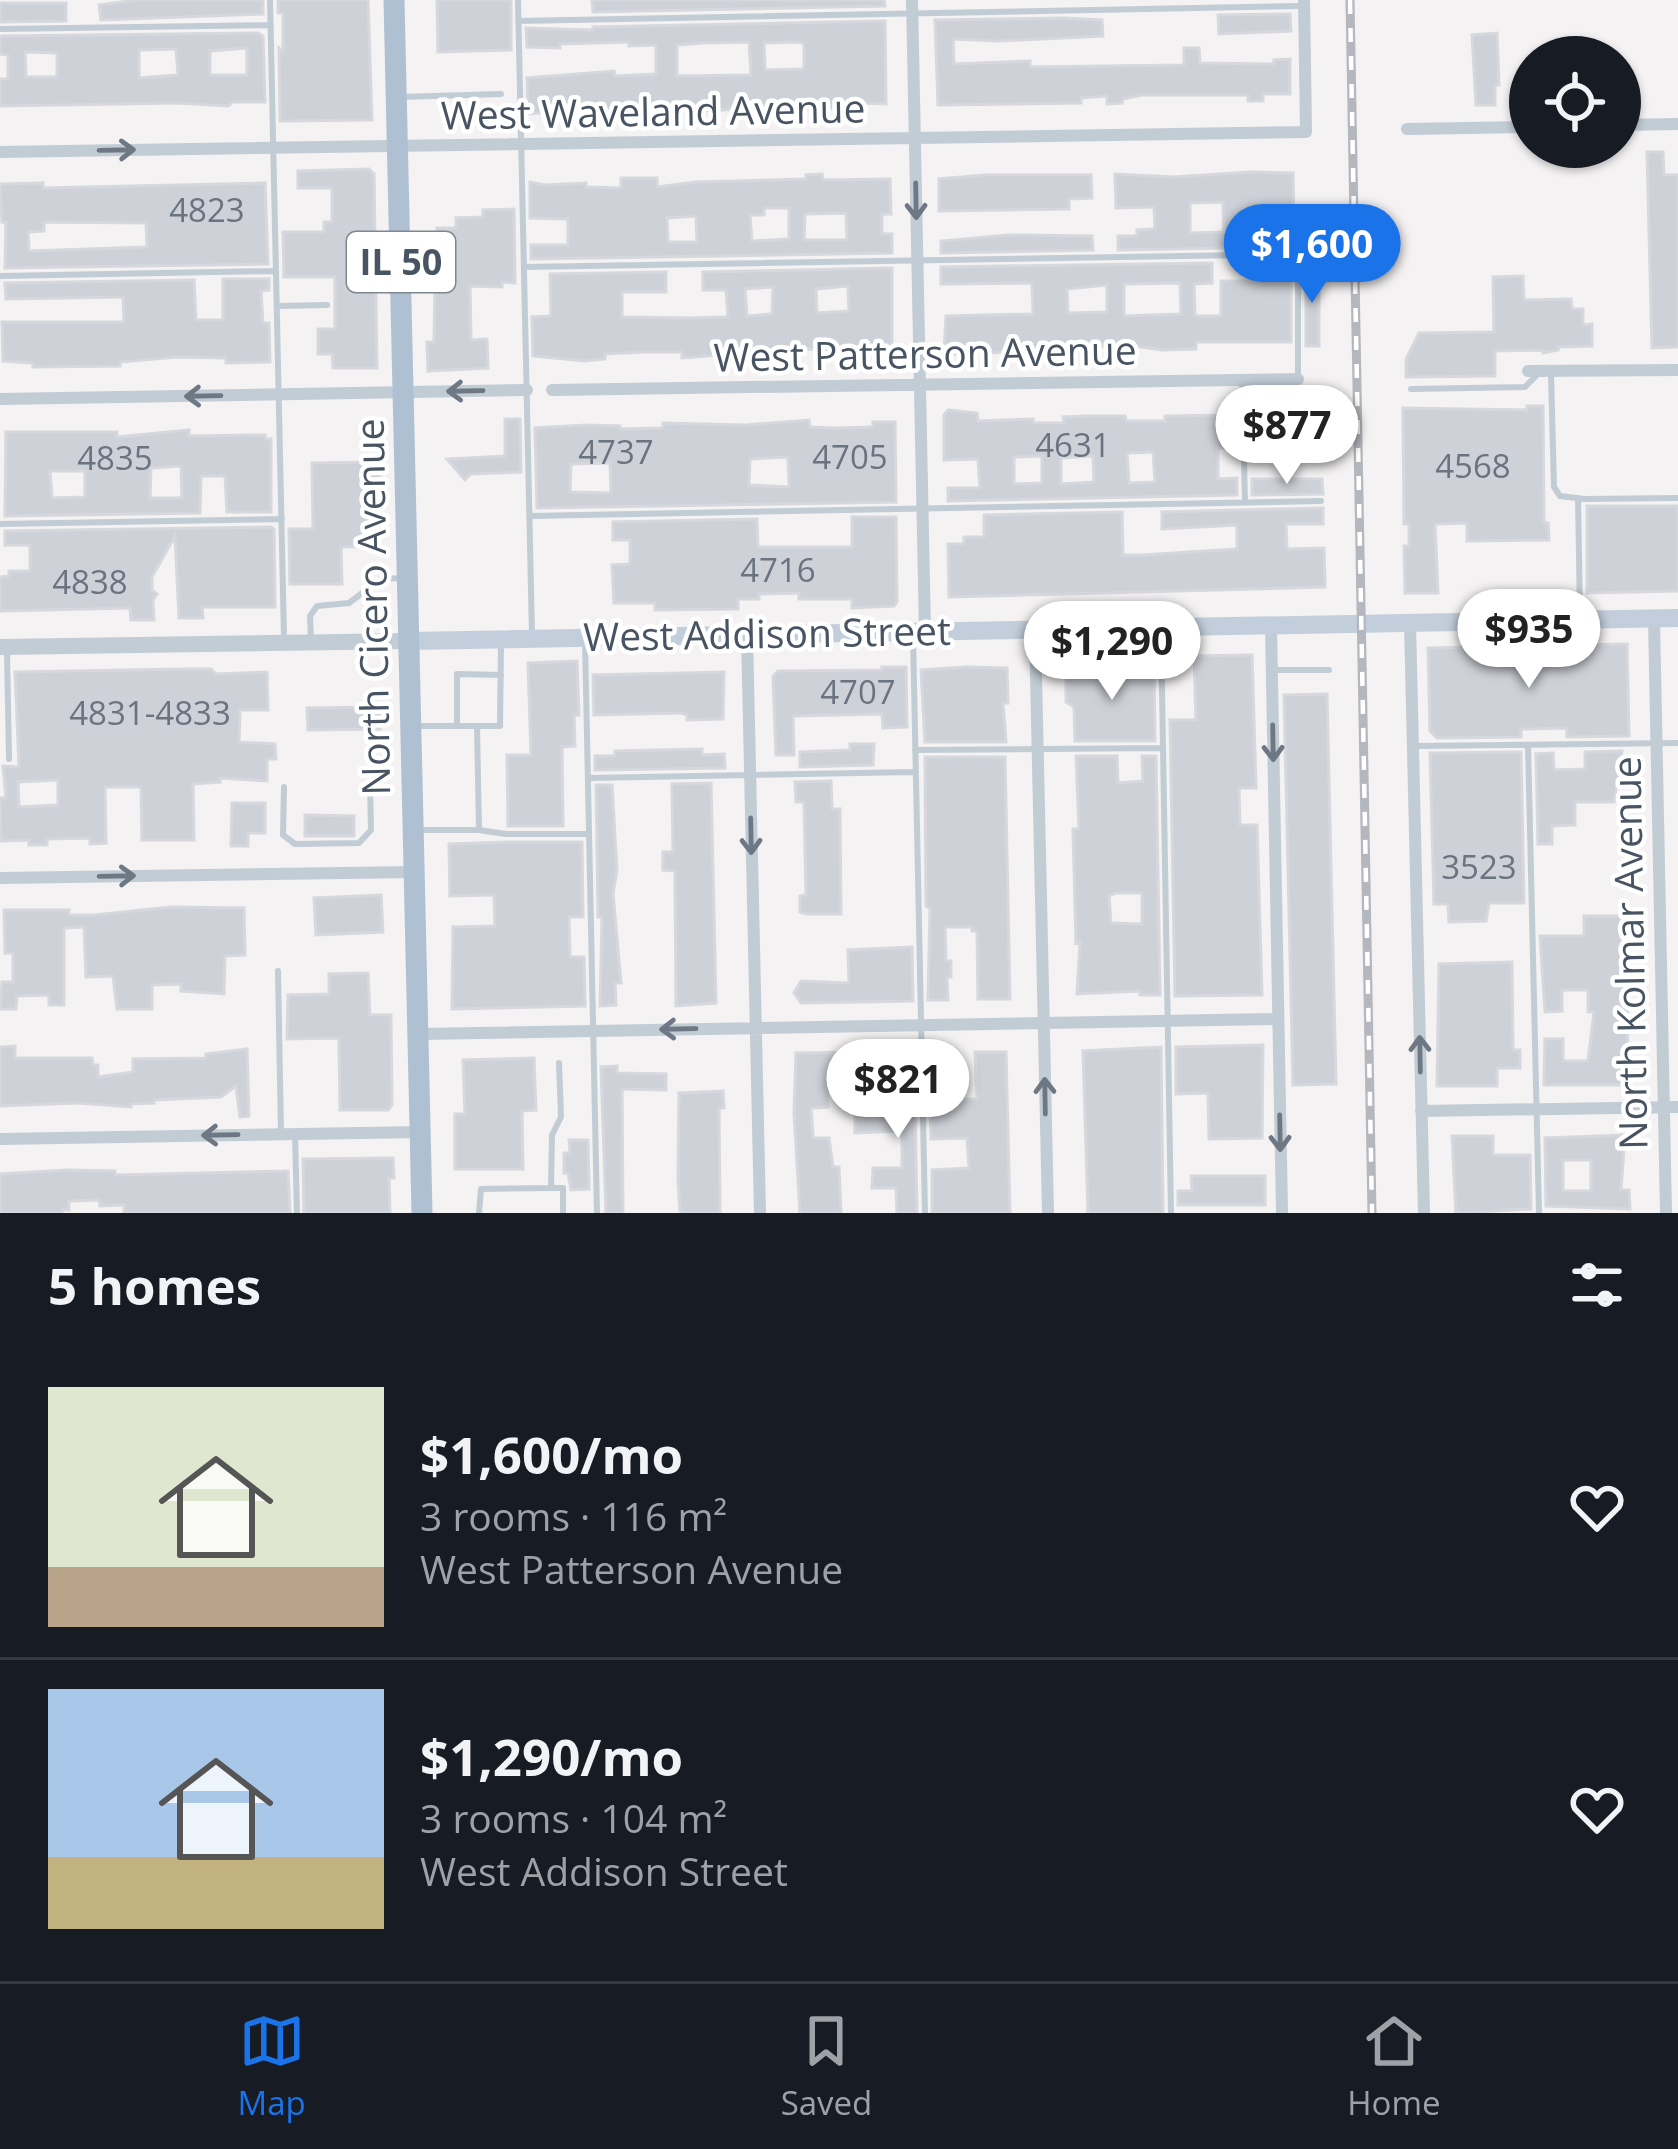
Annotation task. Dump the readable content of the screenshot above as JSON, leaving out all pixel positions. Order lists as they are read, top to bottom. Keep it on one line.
{"streets":{"main road":["IL 50","North Cicero Avenue","West Addison Street"],"street":["West Waveland Avenue","West Patterson Avenue","North Kolmar Avenue"]},"crossings":[["West Waveland Avenue","North Cicero Avenue"],["North Cicero Avenue","West Addison Street"],["West Addison Street","North Kolmar Avenue"]],"house_numbers":["4823","4631","4737","4705","4835","4568","4716","4838","4707","4831-4833","3523"],"page":{"price":["$1,600","$877","$935","$1,290","$821"],"heading":"5 homes","list":[{"name":"$1,600/mo","note":"3 rooms · 116 m² · West Patterson Avenue"},{"name":"$1,290/mo","note":"3 rooms · 104 m² · West Addison Street"}],"tabs":["Map","Saved","Home"]}}
